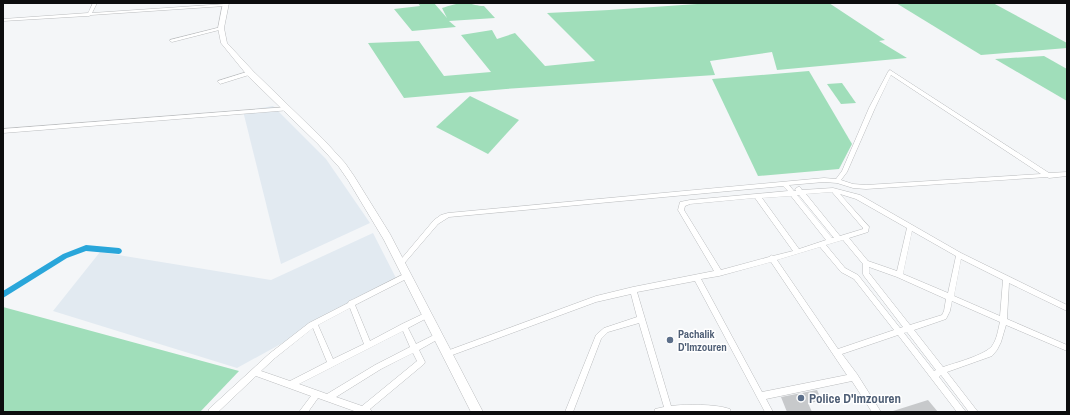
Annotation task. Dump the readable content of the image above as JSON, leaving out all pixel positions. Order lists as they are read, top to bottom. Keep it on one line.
{"places":["Pachalik D'Imzouren","Police D'Imzouren"]}
